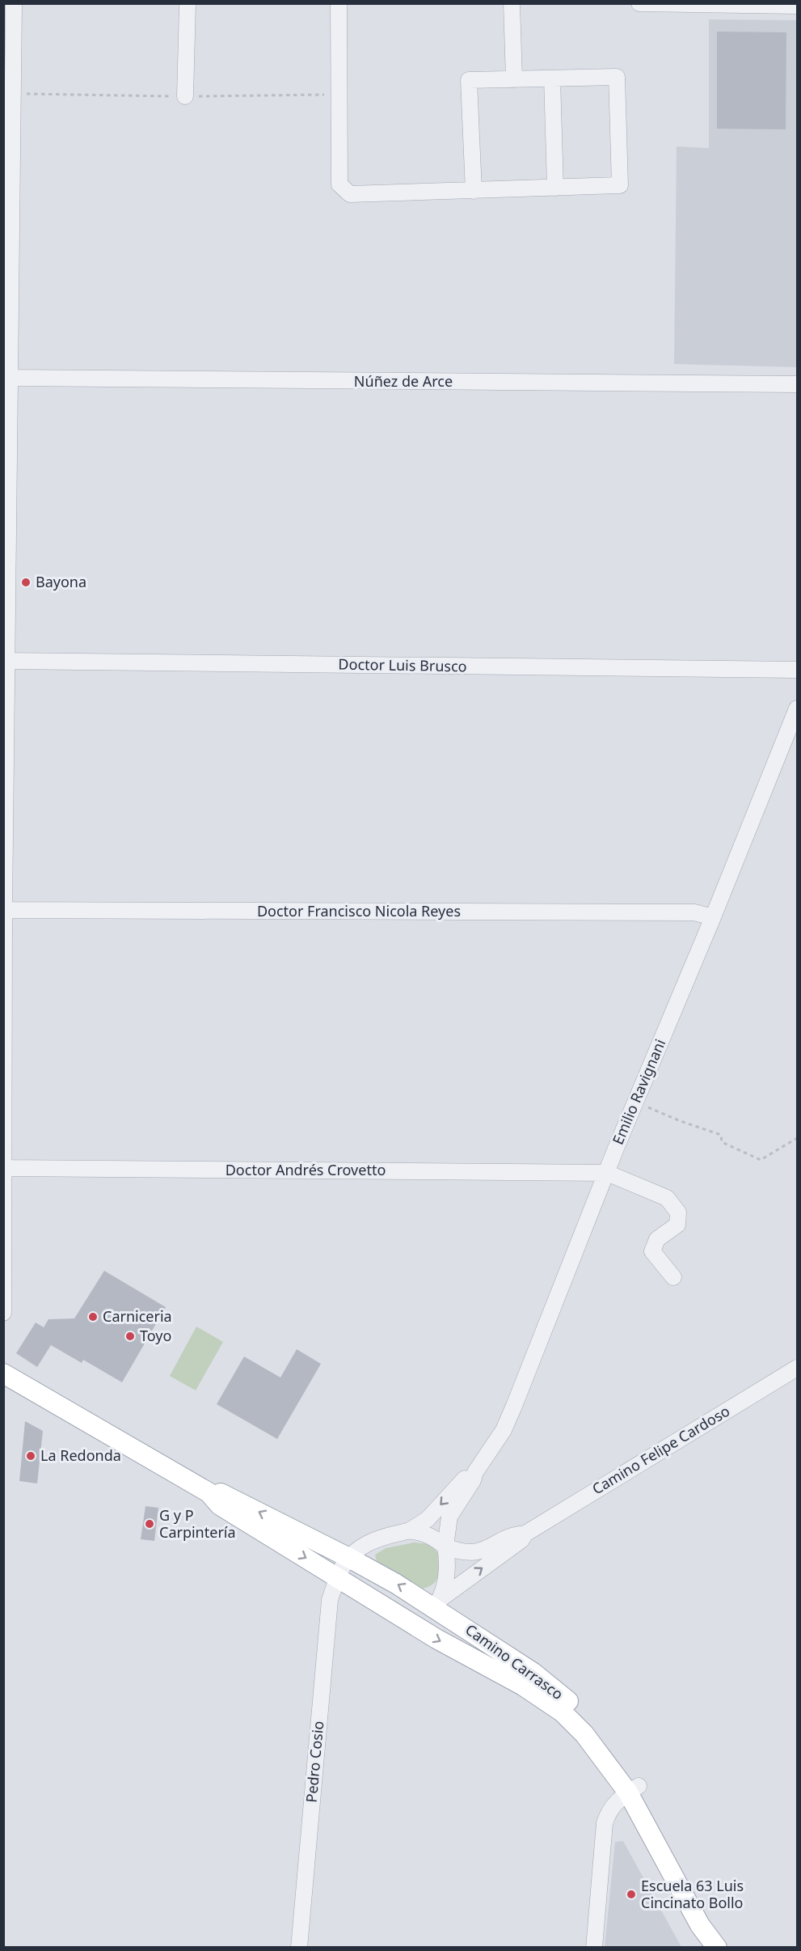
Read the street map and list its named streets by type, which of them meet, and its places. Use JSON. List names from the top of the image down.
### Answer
{
  "streets": {
    "main road": ["Camino Carrasco"],
    "street": [
      "Núñez de Arce",
      "Doctor Luis Brusco",
      "Doctor Francisco Nicola Reyes",
      "Emilio Ravignani",
      "Doctor Andrés Crovetto",
      "Camino Felipe Cardoso",
      "Pedro Cosio"
    ]
  },
  "crossings": [
    ["Doctor Francisco Nicola Reyes", "Emilio Ravignani"],
    ["Emilio Ravignani", "Doctor Andrés Crovetto"],
    ["Emilio Ravignani", "Camino Felipe Cardoso"],
    ["Emilio Ravignani", "Camino Carrasco"],
    ["Emilio Ravignani", "Pedro Cosio"],
    ["Camino Felipe Cardoso", "Camino Carrasco"],
    ["Camino Carrasco", "Pedro Cosio"]
  ],
  "places": [
    "Bayona",
    "Carniceria",
    "Toyo",
    "La Redonda",
    "G y P Carpintería",
    "Escuela 63 Luis Cincinato Bollo"
  ]
}
